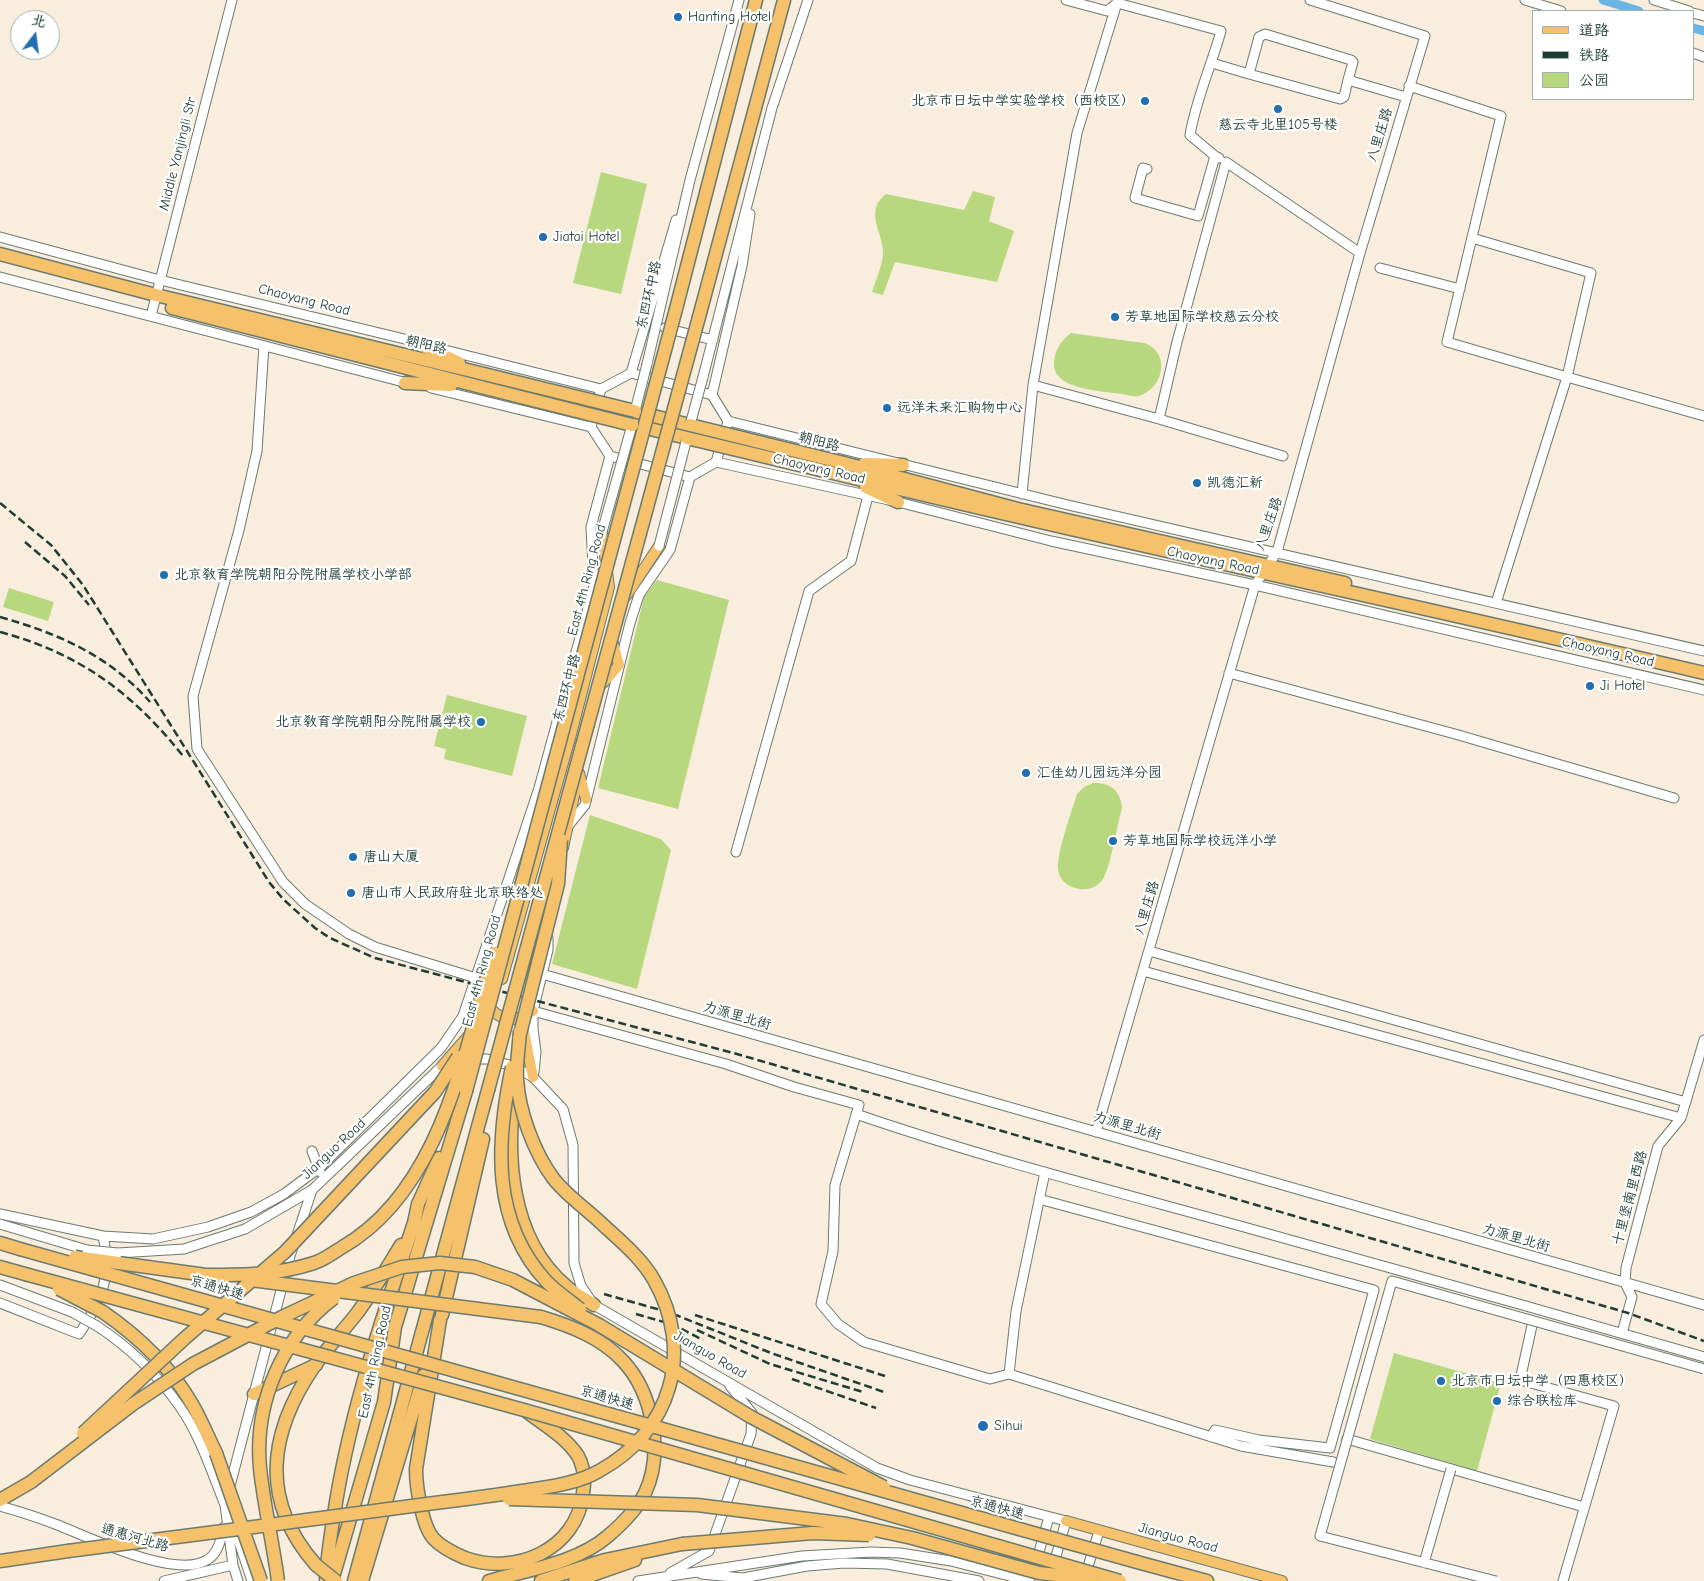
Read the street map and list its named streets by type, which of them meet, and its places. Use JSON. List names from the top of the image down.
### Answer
{
  "streets": {
    "highway": [
      "Chaoyang Road",
      "朝阳路",
      "East 4th Ring Road",
      "京通快速"
    ],
    "main road": ["东四环中路", "Jianguo Road"],
    "street": [
      "八里庄路",
      "Middle Yanjingli Str",
      "力源里北街",
      "十里堡南里西路",
      "通惠河北路"
    ]
  },
  "crossings": [
    ["八里庄路", "Chaoyang Road"],
    ["八里庄路", "力源里北街"],
    ["Middle Yanjingli Str", "Chaoyang Road"],
    ["Middle Yanjingli Str", "朝阳路"],
    ["东四环中路", "Chaoyang Road"],
    ["东四环中路", "朝阳路"],
    ["东四环中路", "Jianguo Road"],
    ["Chaoyang Road", "朝阳路"],
    ["力源里北街", "十里堡南里西路"]
  ],
  "places": [
    "Hanting Hotel",
    "北京市日坛中学实验学校（西校区）",
    "慈云寺北里105号楼",
    "Jiatai Hotel",
    "芳草地国际学校慈云分校",
    "远洋未来汇购物中心",
    "凯德汇新",
    "北京教育学院朝阳分院附属学校小学部",
    "Ji Hotel",
    "北京教育学院朝阳分院附属学校",
    "汇佳幼儿园远洋分园",
    "芳草地国际学校远洋小学",
    "唐山大厦",
    "唐山市人民政府驻北京联络处",
    "北京市日坛中学（四惠校区）",
    "综合联检库",
    "Sihui"
  ],
  "legend": ["道路", "铁路", "公园"],
  "north": "top"
}
